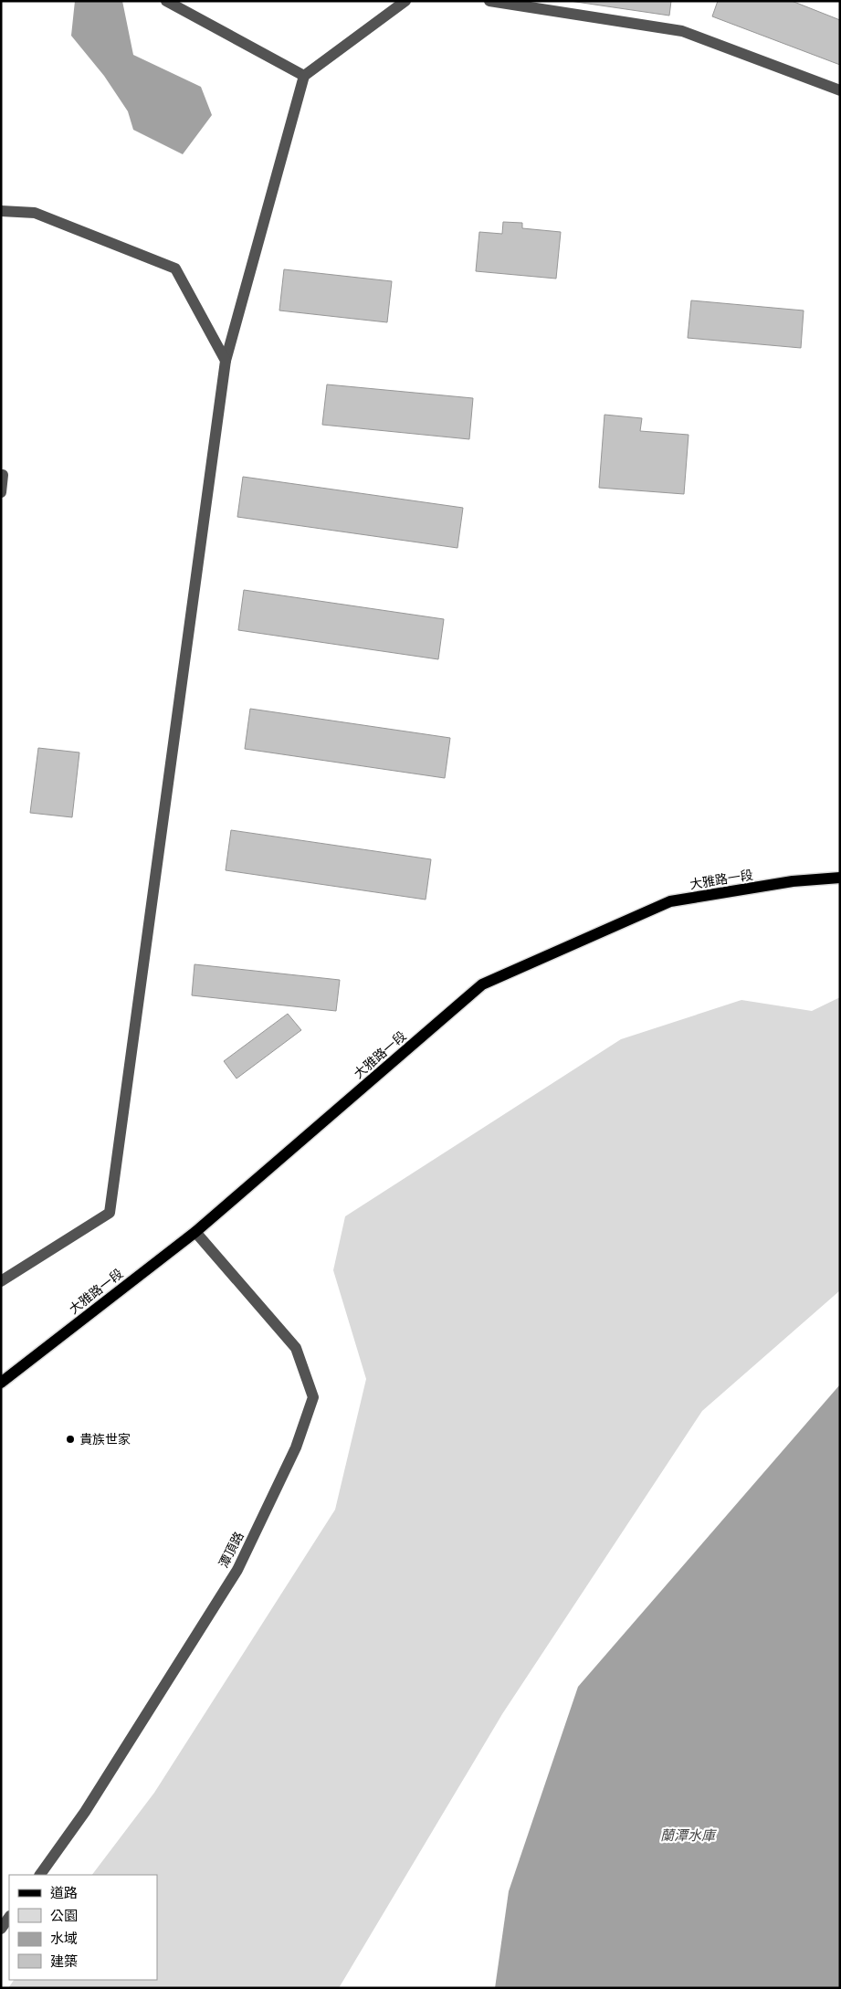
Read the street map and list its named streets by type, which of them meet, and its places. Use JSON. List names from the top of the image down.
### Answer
{
  "streets": {
    "main road": ["大雅路一段"],
    "street": ["潭頂路"]
  },
  "crossings": [
    ["大雅路一段", "潭頂路"]
  ],
  "water": ["蘭潭水庫"],
  "places": ["貴族世家"],
  "legend": [
    "道路",
    "公園",
    "水域",
    "建築"
  ]
}
